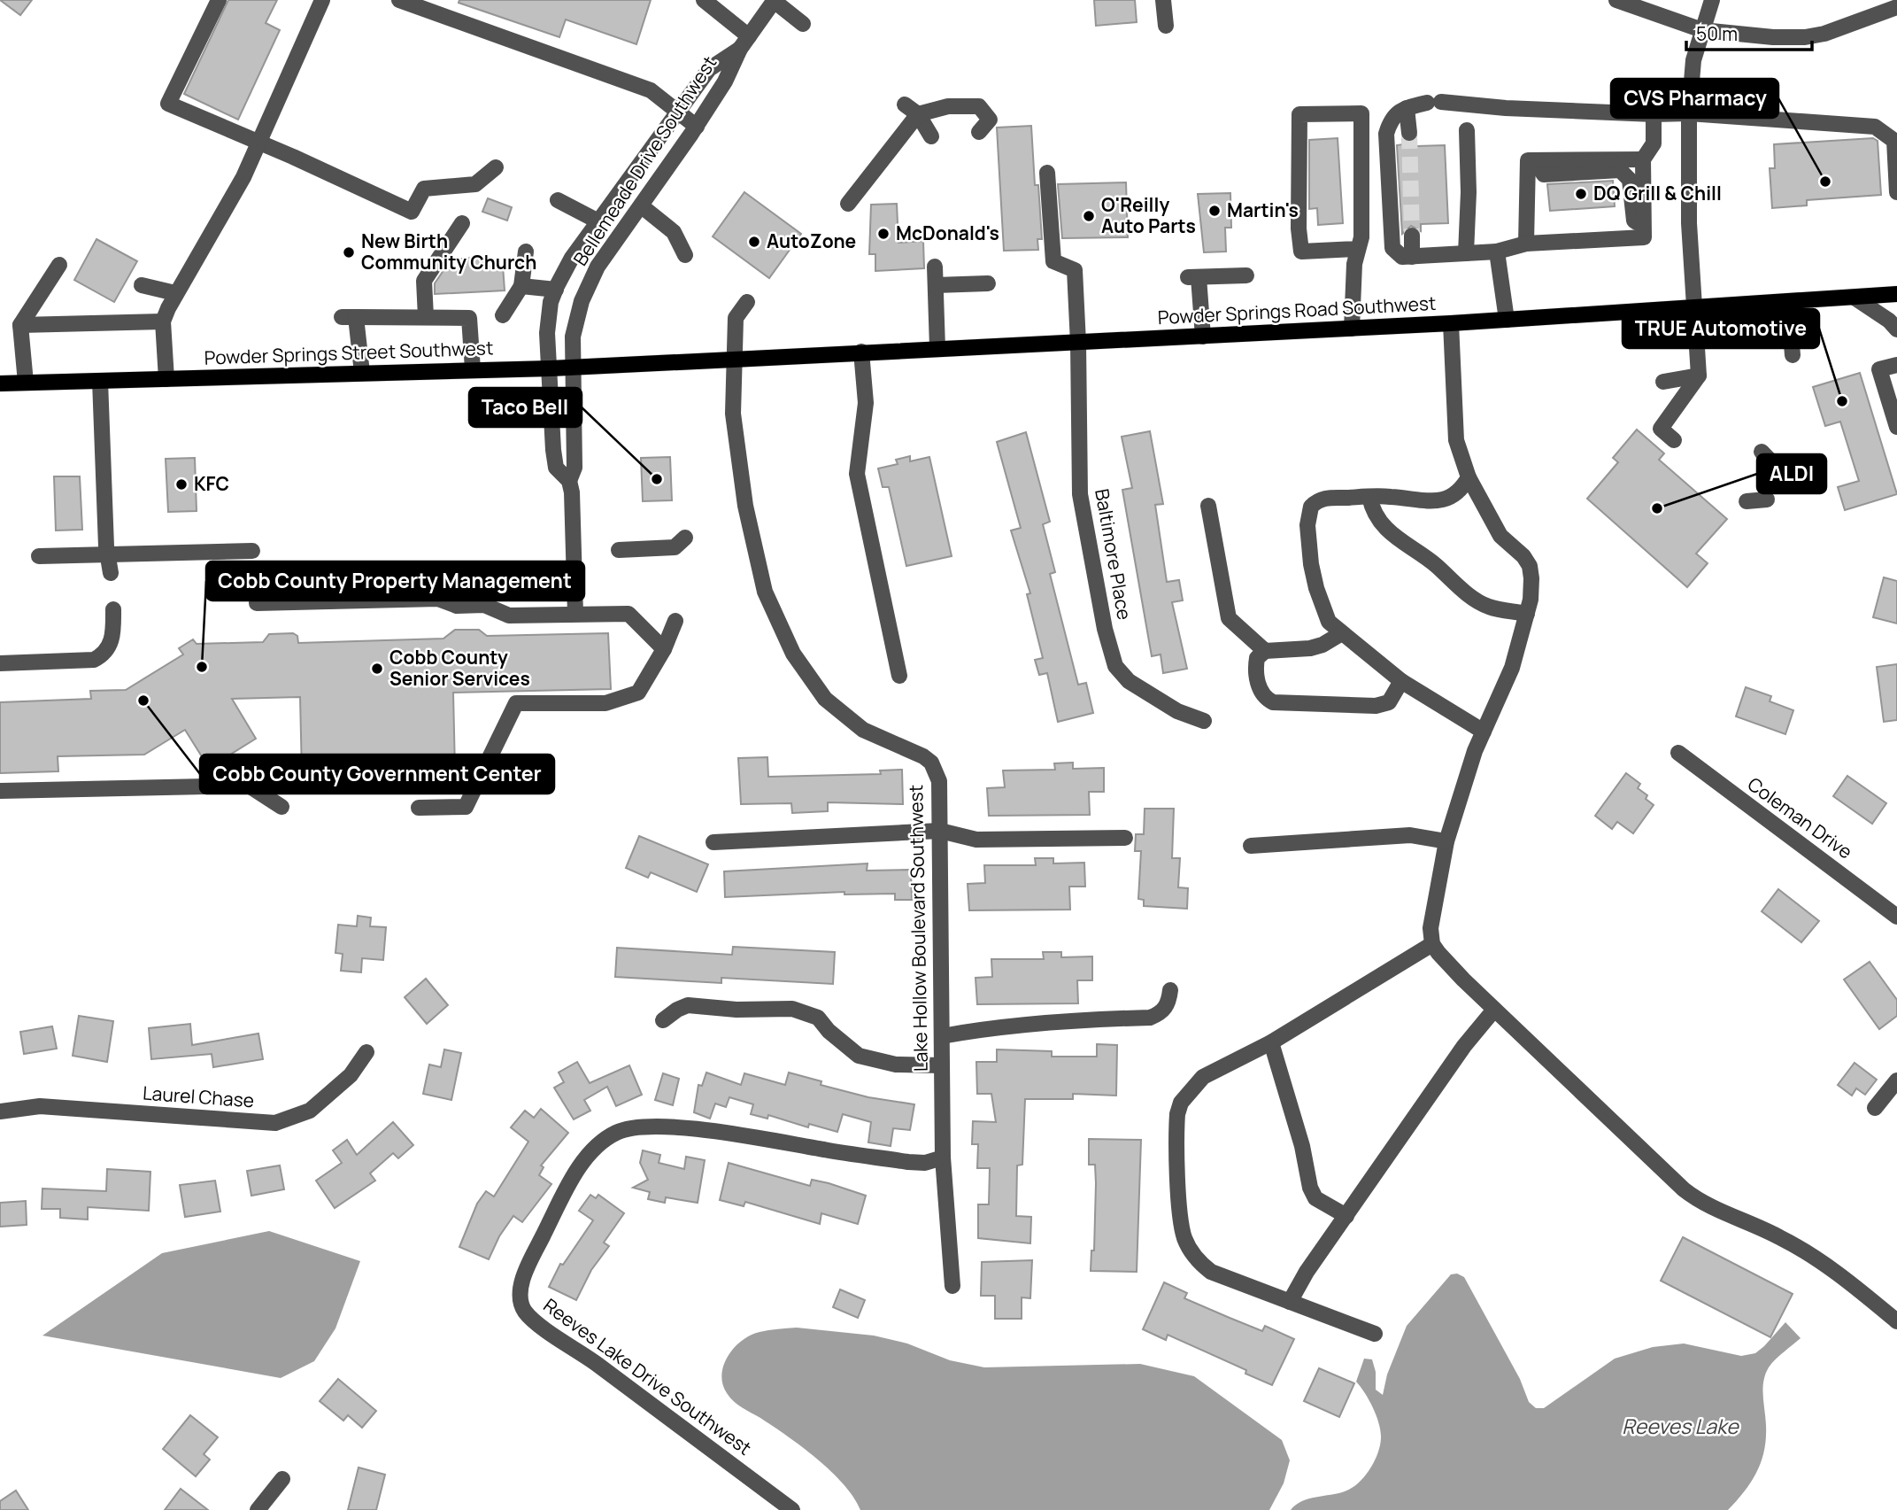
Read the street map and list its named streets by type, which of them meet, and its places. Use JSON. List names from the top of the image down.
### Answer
{
  "streets": {
    "main road": ["Powder Springs Road Southwest", "Powder Springs Street Southwest"],
    "street": [
      "Bellemeade Drive Southwest",
      "Baltimore Place",
      "Coleman Drive",
      "Lake Hollow Boulevard Southwest",
      "Laurel Chase",
      "Reeves Lake Drive Southwest"
    ]
  },
  "crossings": [
    ["Bellemeade Drive Southwest", "Powder Springs Street Southwest"],
    ["Powder Springs Road Southwest", "Powder Springs Street Southwest"],
    ["Powder Springs Road Southwest", "Baltimore Place"],
    ["Powder Springs Road Southwest", "Lake Hollow Boulevard Southwest"],
    ["Lake Hollow Boulevard Southwest", "Reeves Lake Drive Southwest"]
  ],
  "water": ["Reeves Lake"],
  "places": [
    "CVS Pharmacy",
    "DQ Grill & Chill",
    "Martin's",
    "O'Reilly Auto Parts",
    "McDonald's",
    "AutoZone",
    "New Birth Community Church",
    "TRUE Automotive",
    "Taco Bell",
    "KFC",
    "ALDI",
    "Cobb County Property Management",
    "Cobb County Senior Services",
    "Cobb County Government Center"
  ],
  "scale_bar": "50 m"
}
